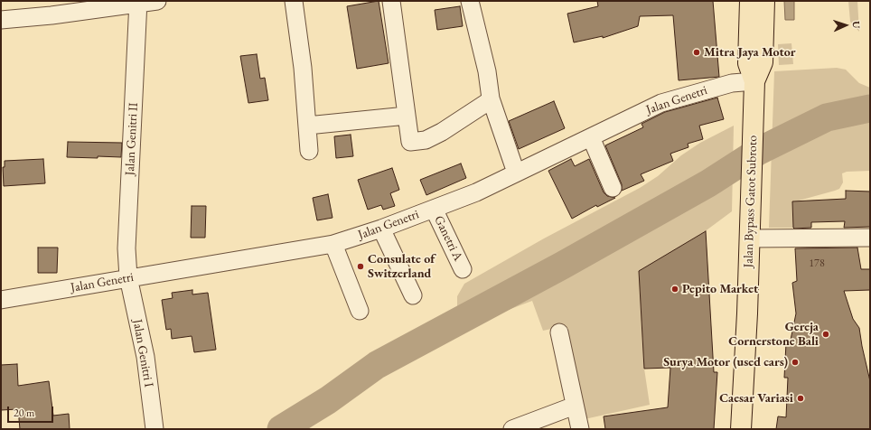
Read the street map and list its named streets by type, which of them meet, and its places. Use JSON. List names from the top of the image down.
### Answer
{
  "streets": {
    "highway": ["Jalan Bypass Gatot Subroto"],
    "street": [
      "Jalan Genetri",
      "Jalan Genitri II",
      "Ganetri A",
      "Jalan Genitri I"
    ]
  },
  "crossings": [
    ["Jalan Genetri", "Jalan Genitri II"],
    ["Jalan Genetri", "Jalan Bypass Gatot Subroto"],
    ["Jalan Genetri", "Ganetri A"],
    ["Jalan Genetri", "Jalan Genitri I"],
    ["Jalan Genitri II", "Jalan Genitri I"]
  ],
  "places": [
    "Mitra Jaya Motor",
    "Consulate of Switzerland",
    "Pepito Market",
    "Gereja Cornerstone Bali",
    "Surya Motor (used cars)",
    "Caesar Variasi"
  ],
  "house_numbers": ["178"],
  "scale_bar": "20 m",
  "north": "right"
}
